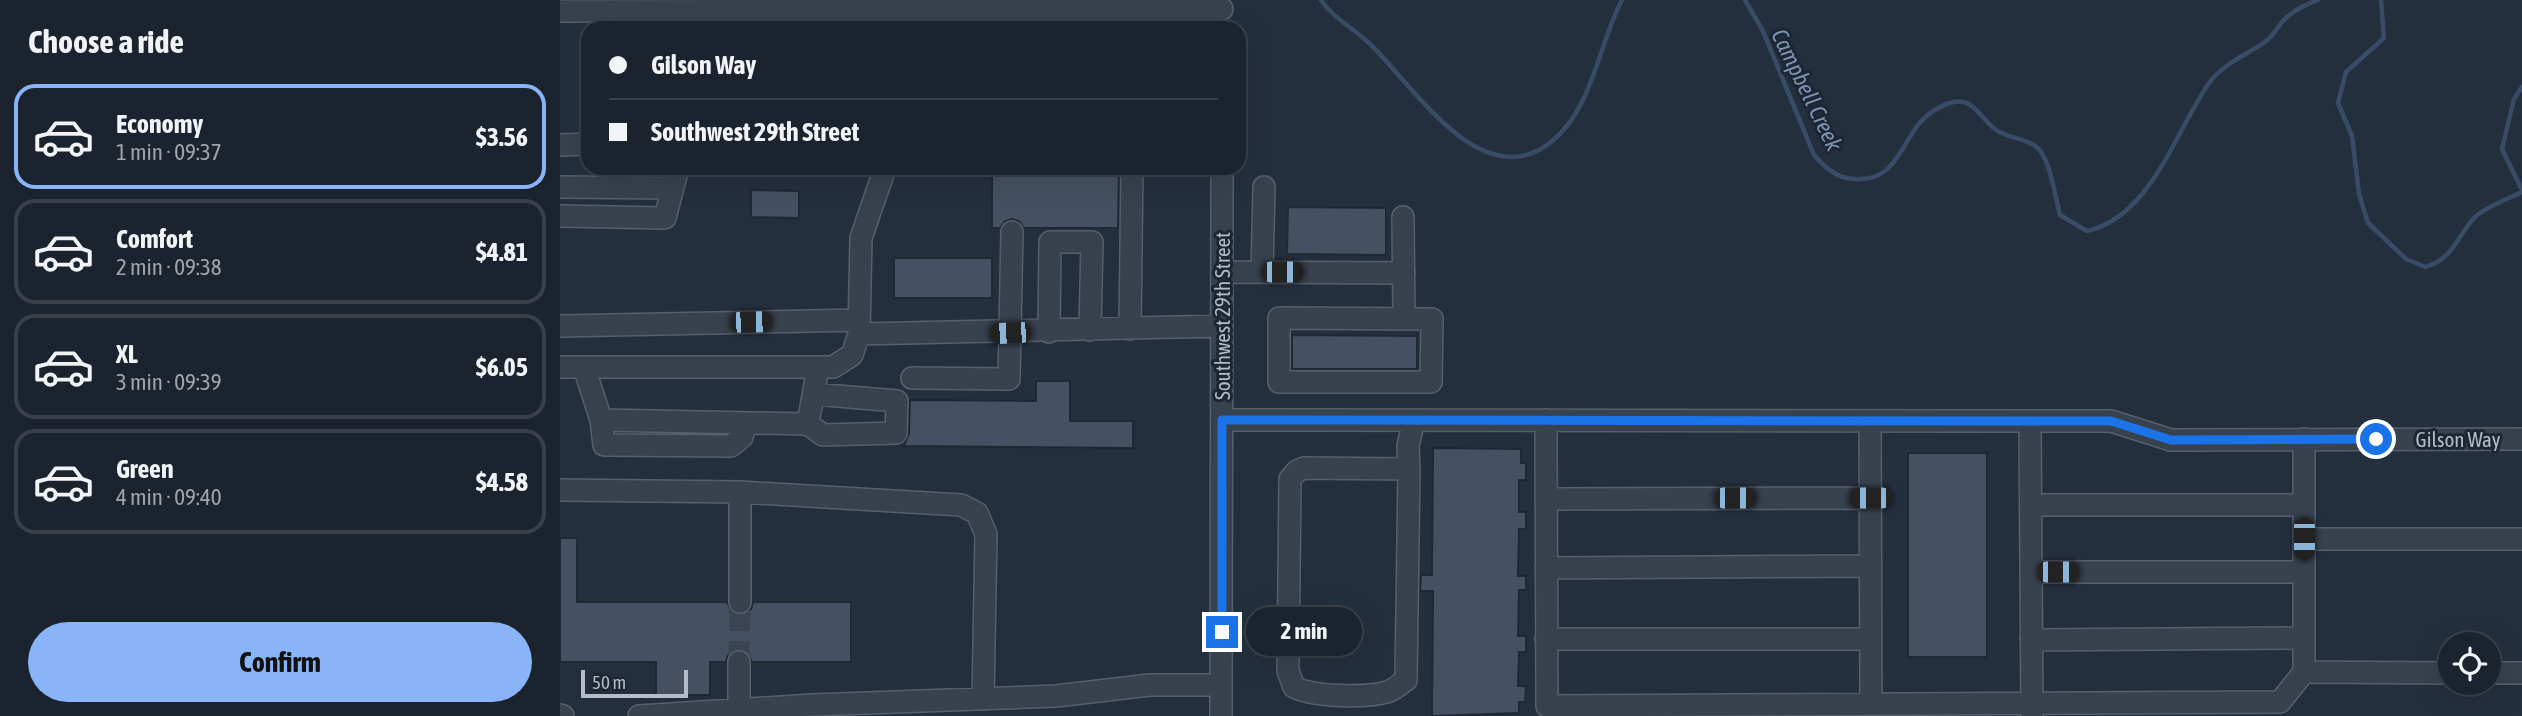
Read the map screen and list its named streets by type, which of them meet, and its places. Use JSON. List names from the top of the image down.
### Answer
{
  "streets": {
    "street": ["Southwest 29th Street", "Gilson Way"]
  },
  "crossings": [
    ["Southwest 29th Street", "Gilson Way"]
  ],
  "water": ["Campbell Creek"],
  "scale_bar": "50 m",
  "page": {
    "heading": "Choose a ride",
    "banner": ["Gilson Way", "Southwest 29th Street"],
    "list": [
      {
        "name": "Economy",
        "note": "1 min · 09:37",
        "value": "$3.56"
      },
      {
        "name": "Comfort",
        "note": "2 min · 09:38",
        "value": "$4.81"
      },
      {
        "name": "XL",
        "note": "3 min · 09:39",
        "value": "$6.05"
      },
      {
        "name": "Green",
        "note": "4 min · 09:40",
        "value": "$4.58"
      }
    ],
    "bubble": "2 min",
    "buttons": "Confirm",
    "scale": "50 m"
  }
}
